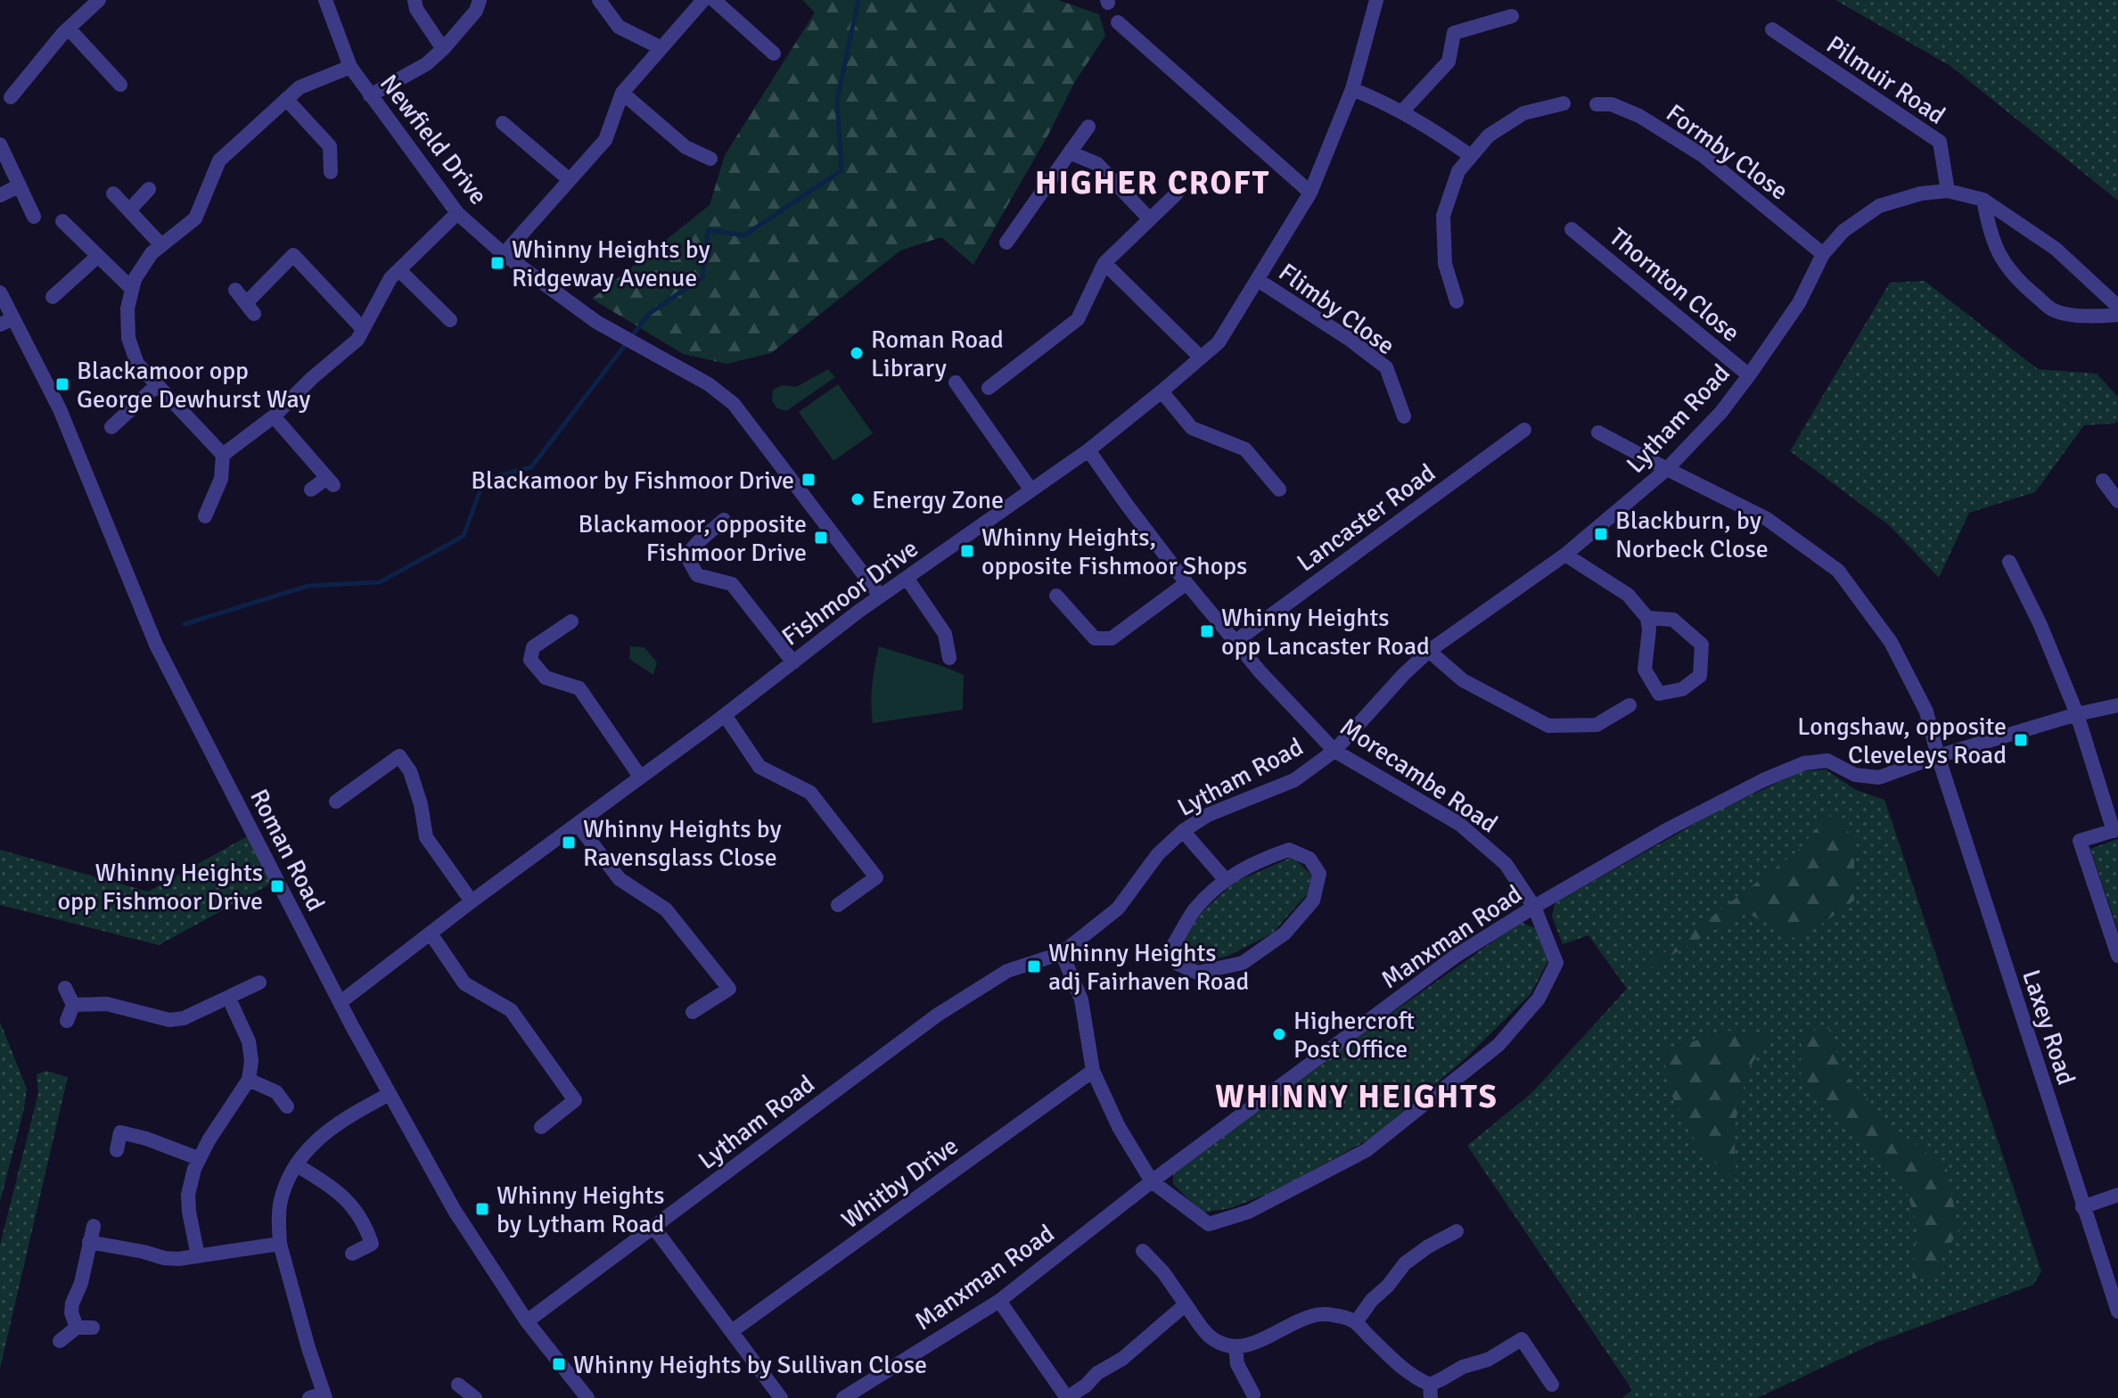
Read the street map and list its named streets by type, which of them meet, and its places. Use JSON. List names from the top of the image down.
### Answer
{
  "streets": {
    "street": [
      "Pilmuir Road",
      "Newfield Drive",
      "Formby Close",
      "Thornton Close",
      "Flimby Close",
      "Lytham Road",
      "Lancaster Road",
      "Fishmoor Drive",
      "Morecambe Road",
      "Roman Road",
      "Manxman Road",
      "Laxey Road",
      "Whitby Drive"
    ]
  },
  "crossings": [
    ["Pilmuir Road", "Lytham Road"],
    ["Newfield Drive", "Fishmoor Drive"],
    ["Formby Close", "Lytham Road"],
    ["Thornton Close", "Lytham Road"],
    ["Flimby Close", "Fishmoor Drive"],
    ["Lytham Road", "Morecambe Road"],
    ["Lytham Road", "Roman Road"],
    ["Lytham Road", "Laxey Road"],
    ["Lancaster Road", "Morecambe Road"],
    ["Fishmoor Drive", "Morecambe Road"],
    ["Fishmoor Drive", "Roman Road"],
    ["Morecambe Road", "Manxman Road"],
    ["Manxman Road", "Laxey Road"]
  ],
  "districts": ["HIGHER CROFT", "WHINNY HEIGHTS"],
  "places": {
    "transit": [
      "Whinny Heights by Ridgeway Avenue",
      "Blackamoor opp George Dewhurst Way",
      "Blackamoor by Fishmoor Drive",
      "Blackburn, by Norbeck Close",
      "Blackamoor, opposite Fishmoor Drive",
      "Whinny Heights, opposite Fishmoor Shops",
      "Whinny Heights opp Lancaster Road",
      "Longshaw, opposite Cleveleys Road",
      "Whinny Heights by Ravensglass Close",
      "Whinny Heights opp Fishmoor Drive",
      "Whinny Heights adj Fairhaven Road",
      "Whinny Heights by Lytham Road",
      "Whinny Heights by Sullivan Close"
    ],
    "other": ["Roman Road Library", "Energy Zone", "Highercroft Post Office"]
  }
}
